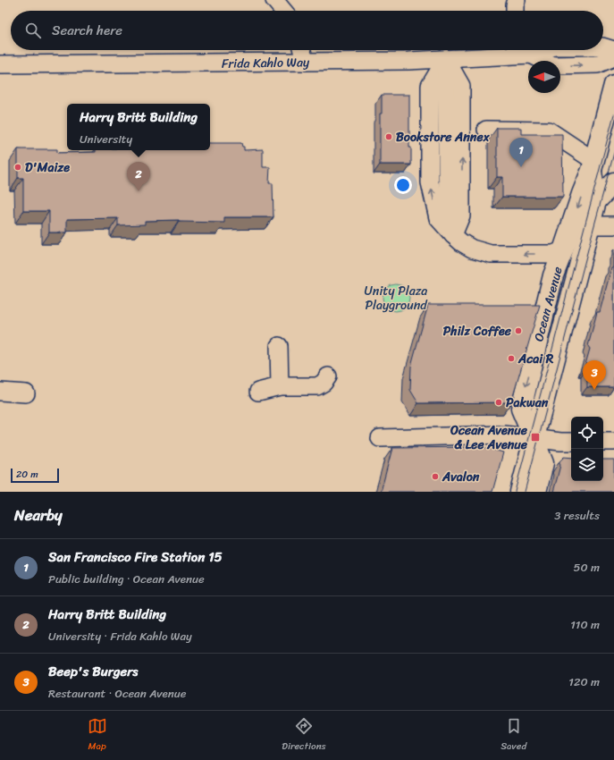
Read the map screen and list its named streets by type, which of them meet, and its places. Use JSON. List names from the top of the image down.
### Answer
{
  "streets": {
    "main road": ["Ocean Avenue"],
    "street": ["Frida Kahlo Way"]
  },
  "parks": ["Unity Plaza Playground"],
  "places": {
    "other": [
      "Bookstore Annex",
      "D'Maize",
      "Philz Coffee",
      "Acai R",
      "Pakwan",
      "Avalon"
    ],
    "transit": ["Ocean Avenue & Lee Avenue"]
  },
  "scale_bar": "20 m",
  "north": "left",
  "page": {
    "search": "Search here",
    "popup": ["Harry Britt Building", "University"],
    "pins": ["1", "2", "3"],
    "scale": "20 m",
    "heading": ["Nearby", "3 results"],
    "list": [
      {
        "mark": "1",
        "name": "San Francisco Fire Station 15",
        "note": "Public building · Ocean Avenue",
        "value": "50 m"
      },
      {
        "mark": "2",
        "name": "Harry Britt Building",
        "note": "University · Frida Kahlo Way",
        "value": "110 m"
      },
      {
        "mark": "3",
        "name": "Beep's Burgers",
        "note": "Restaurant · Ocean Avenue",
        "value": "120 m"
      }
    ],
    "nav": ["Map", "Directions", "Saved"]
  }
}
